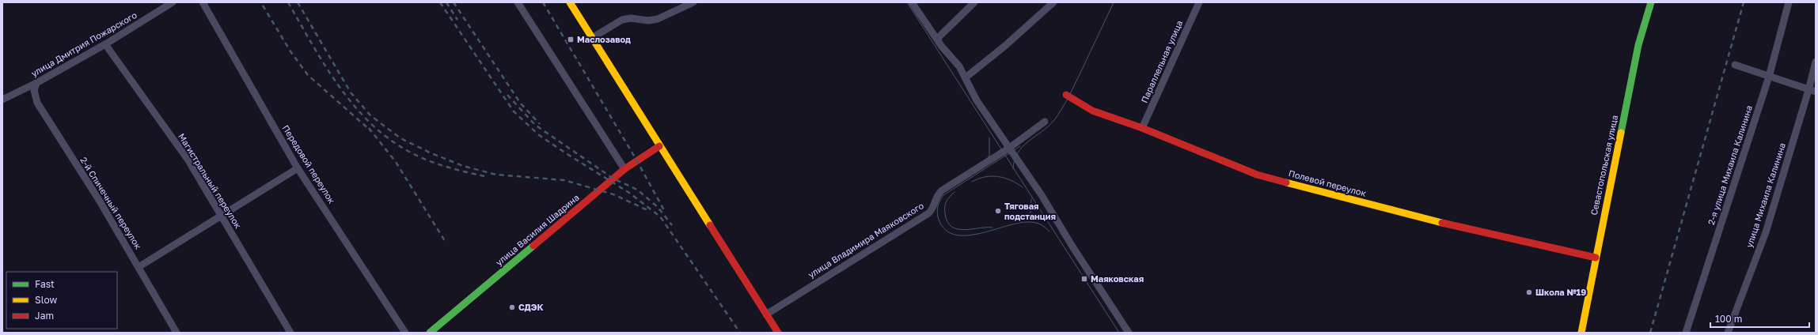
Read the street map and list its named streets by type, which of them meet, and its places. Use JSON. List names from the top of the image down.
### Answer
{
  "streets": {
    "street": [
      "улица Дмитрия Пожарского",
      "Параллельная улица",
      "Передовой переулок",
      "Севастопольская улица",
      "2-я улица Михаила Калинина",
      "Магистральный переулок",
      "Полевой переулок",
      "улица Михаила Калинина",
      "2-й Спичечный переулок",
      "улица Василия Шадрина",
      "улица Владимира Маяковского"
    ]
  },
  "crossings": [
    ["улица Дмитрия Пожарского", "Магистральный переулок"],
    ["улица Дмитрия Пожарского", "2-й Спичечный переулок"],
    ["Параллельная улица", "Полевой переулок"],
    ["Севастопольская улица", "Полевой переулок"]
  ],
  "places": {
    "transit": ["Маслозавод", "Маяковская"],
    "other": ["Тяговая подстанция", "Школа №19", "СДЭК"]
  },
  "legend": ["Fast", "Slow", "Jam"],
  "scale_bar": "100 m"
}
